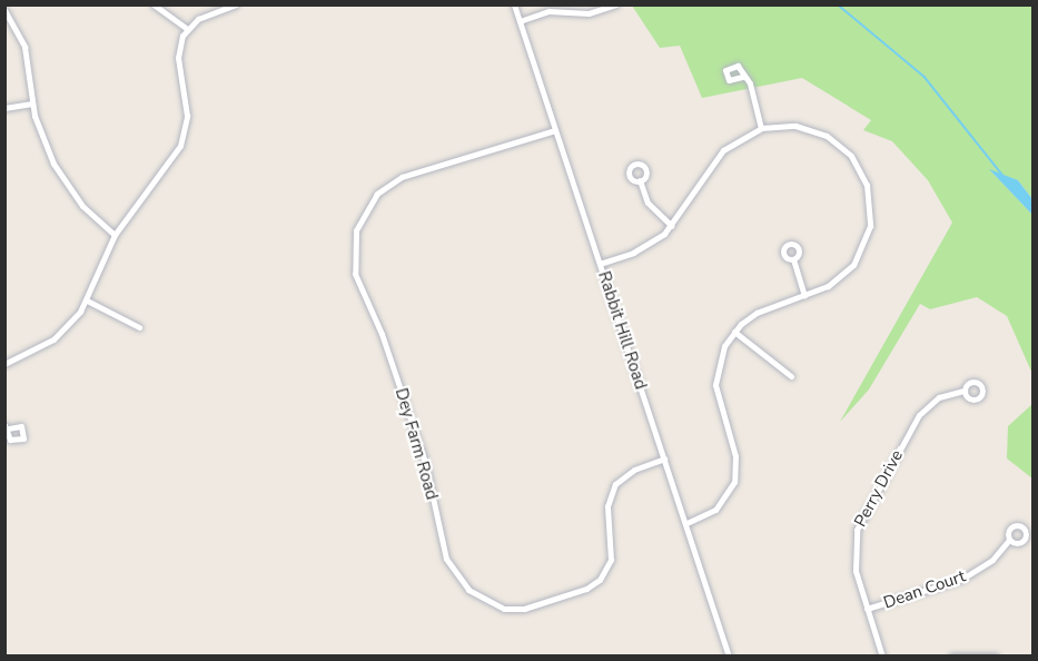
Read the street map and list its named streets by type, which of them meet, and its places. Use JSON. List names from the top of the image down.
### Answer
{
  "streets": {
    "street": [
      "Rabbit Hill Road",
      "Dey Farm Road",
      "Perry Drive",
      "Dean Court"
    ]
  },
  "crossings": [
    ["Rabbit Hill Road", "Dey Farm Road"],
    ["Perry Drive", "Dean Court"]
  ]
}
